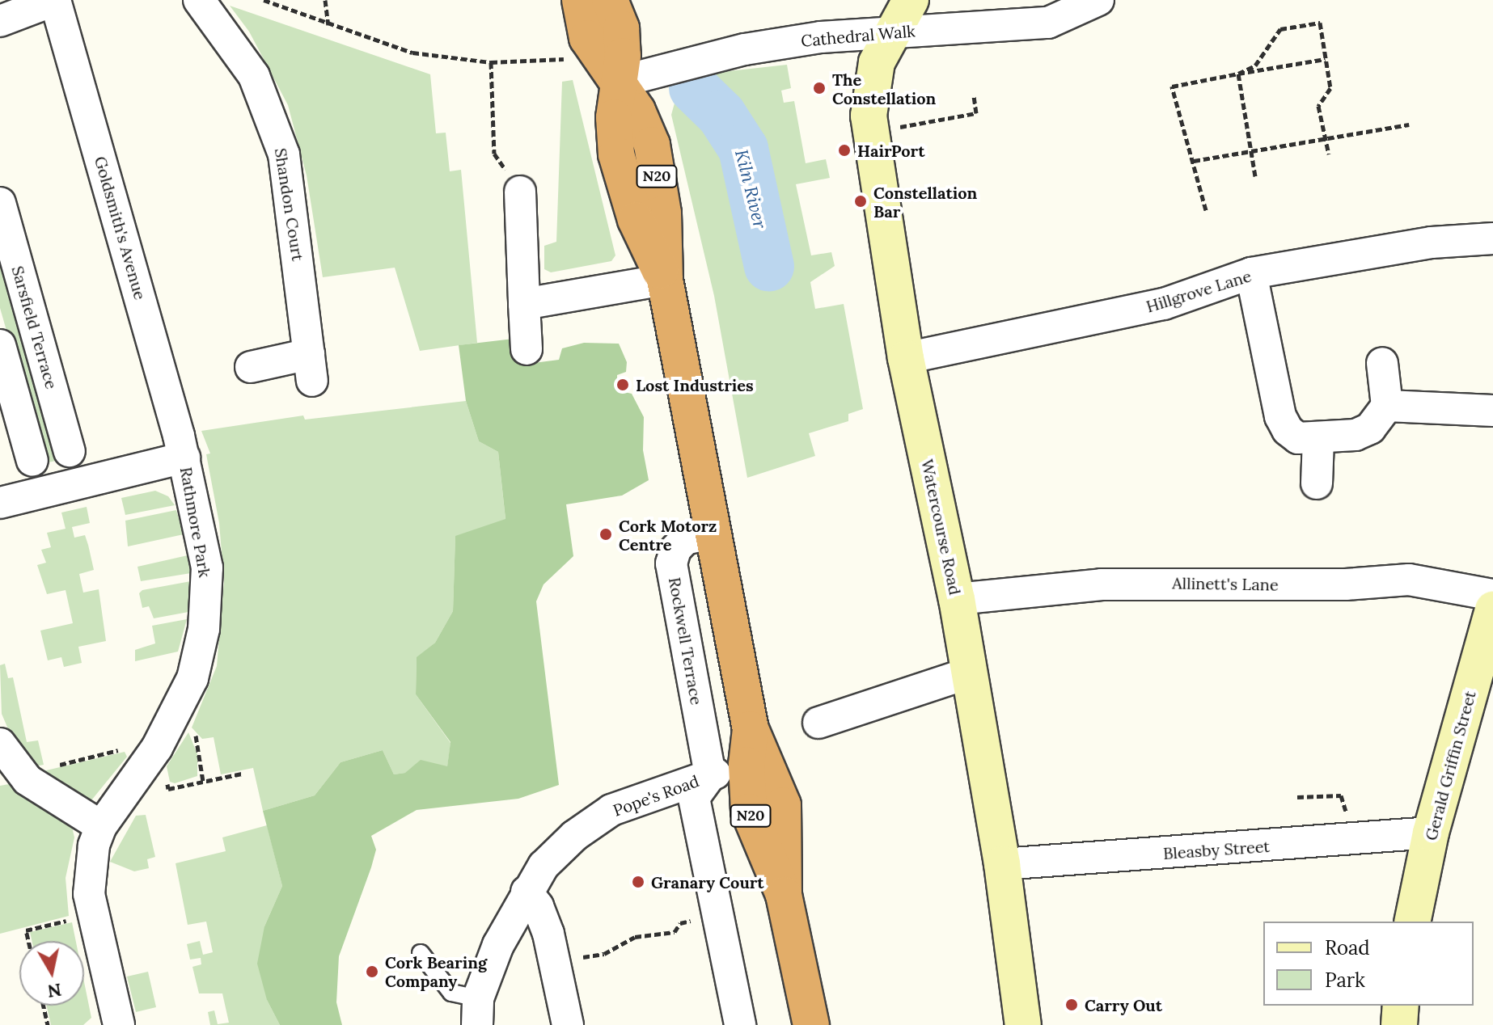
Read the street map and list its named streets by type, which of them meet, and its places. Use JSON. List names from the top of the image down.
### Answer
{
  "streets": {
    "highway": ["N20"],
    "street": [
      "Cathedral Walk",
      "Shandon Court",
      "Goldsmith's Avenue",
      "Hillgrove Lane",
      "Sarsfield Terrace",
      "Rathmore Park",
      "Watercourse Road",
      "Allinett's Lane",
      "Rockwell Terrace",
      "Gerald Griffin Street",
      "Pope's Road",
      "Bleasby Street"
    ]
  },
  "crossings": [
    ["Cathedral Walk", "N20"],
    ["Cathedral Walk", "Watercourse Road"],
    ["N20", "Rockwell Terrace"],
    ["N20", "Pope's Road"],
    ["Goldsmith's Avenue", "Rathmore Park"],
    ["Hillgrove Lane", "Watercourse Road"],
    ["Watercourse Road", "Allinett's Lane"],
    ["Watercourse Road", "Bleasby Street"],
    ["Rockwell Terrace", "Pope's Road"],
    ["Gerald Griffin Street", "Bleasby Street"]
  ],
  "water": ["Kiln River"],
  "places": [
    "The Constellation",
    "HairPort",
    "Constellation Bar",
    "Lost Industries",
    "Cork Motorz Centre",
    "Granary Court",
    "Cork Bearing Company",
    "Carry Out"
  ],
  "legend": ["Road", "Park"],
  "north": "bottom"
}
